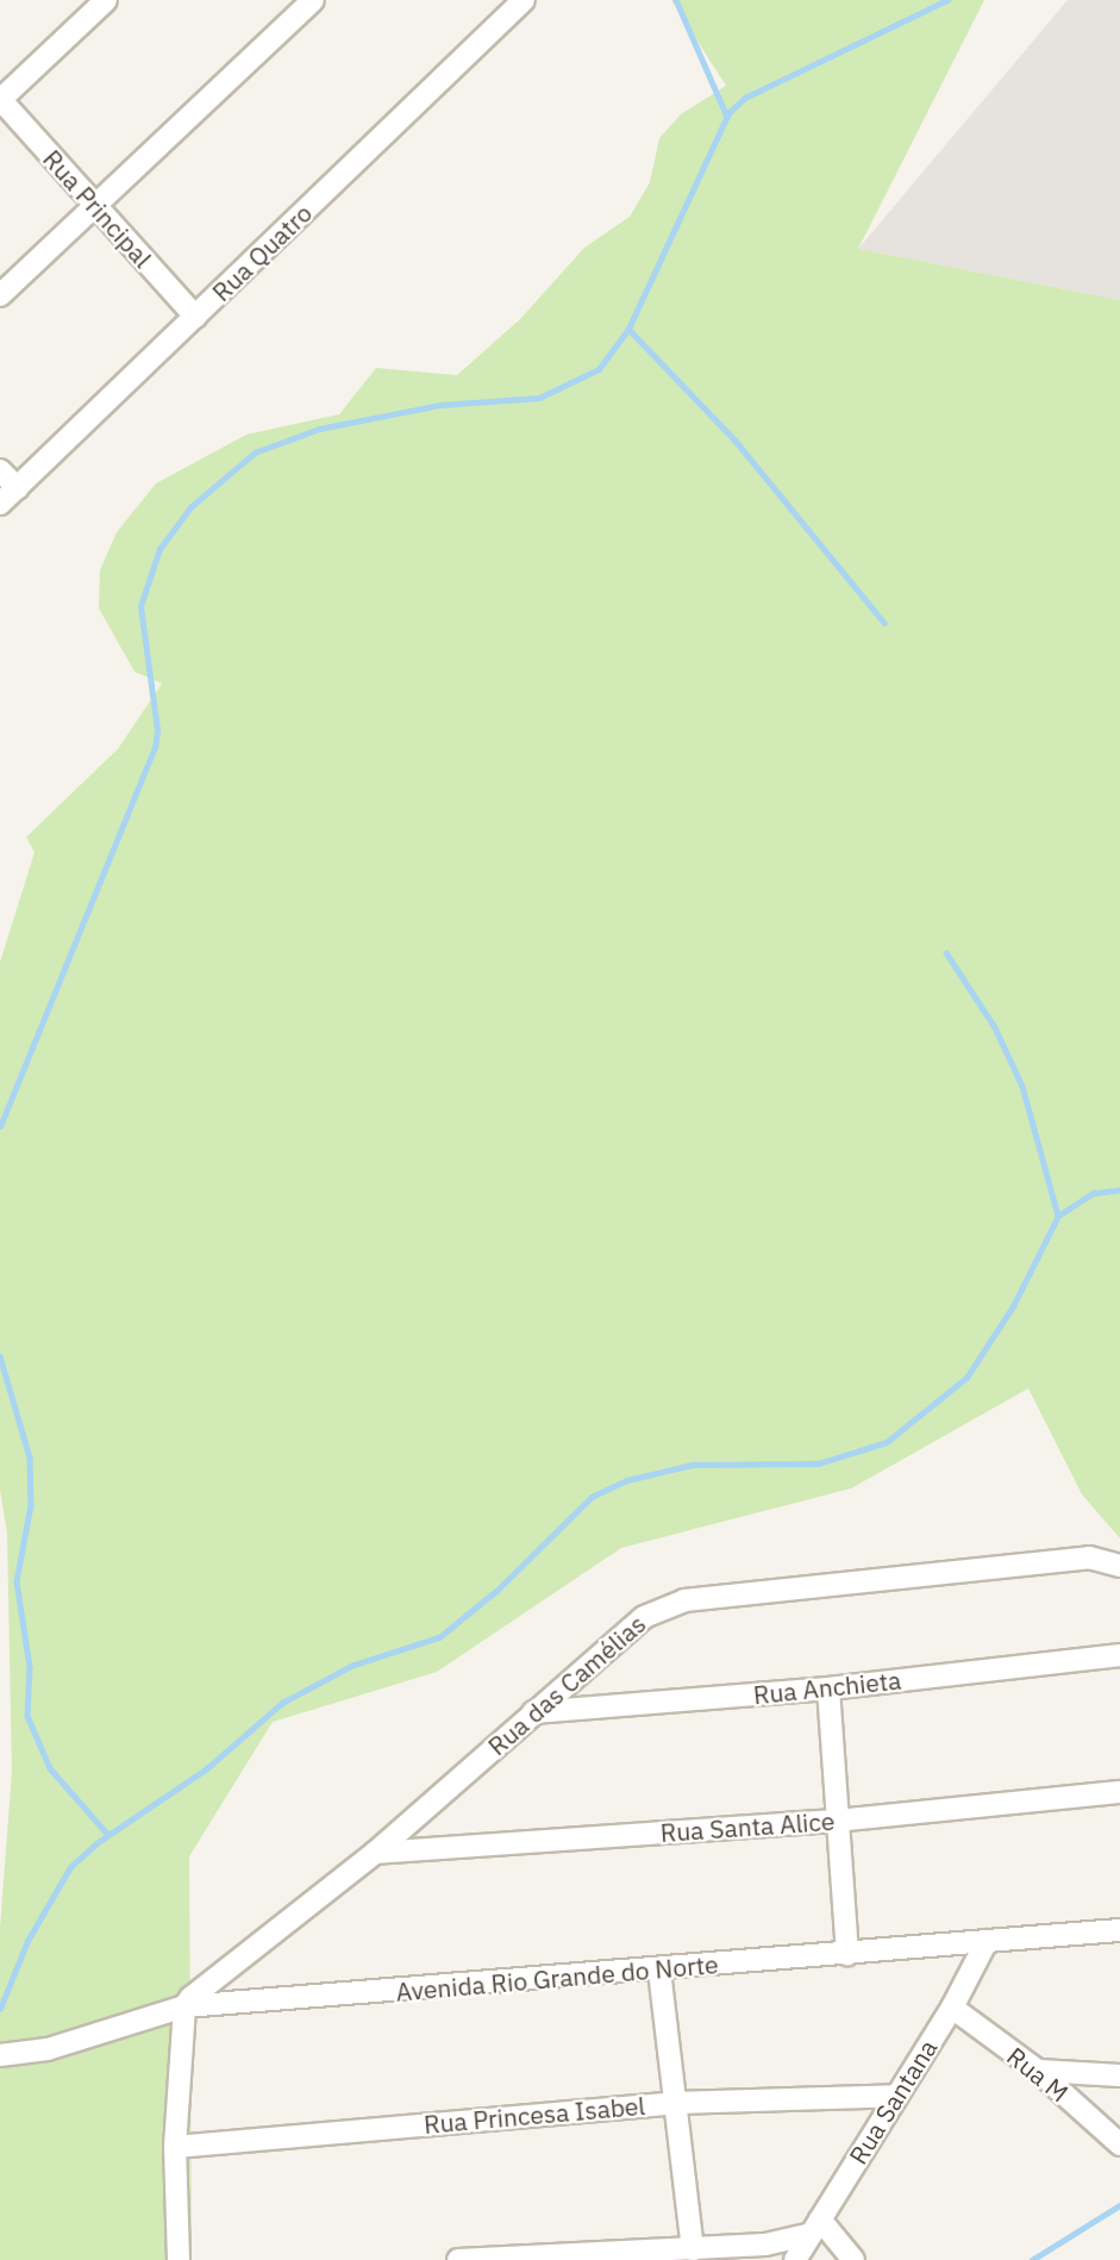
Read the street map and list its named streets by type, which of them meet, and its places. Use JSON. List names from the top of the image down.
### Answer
{
  "streets": {
    "street": [
      "Rua Principal",
      "Rua Quatro",
      "Rua das Camélias",
      "Rua Anchieta",
      "Rua Santa Alice",
      "Avenida Rio Grande do Norte",
      "Rua M",
      "Rua Santana",
      "Rua Princesa Isabel"
    ]
  },
  "crossings": [
    ["Rua Principal", "Rua Quatro"],
    ["Rua das Camélias", "Rua Anchieta"],
    ["Rua das Camélias", "Rua Santa Alice"],
    ["Rua das Camélias", "Avenida Rio Grande do Norte"],
    ["Avenida Rio Grande do Norte", "Rua Santana"],
    ["Rua M", "Rua Santana"],
    ["Rua Santana", "Rua Princesa Isabel"]
  ]
}
